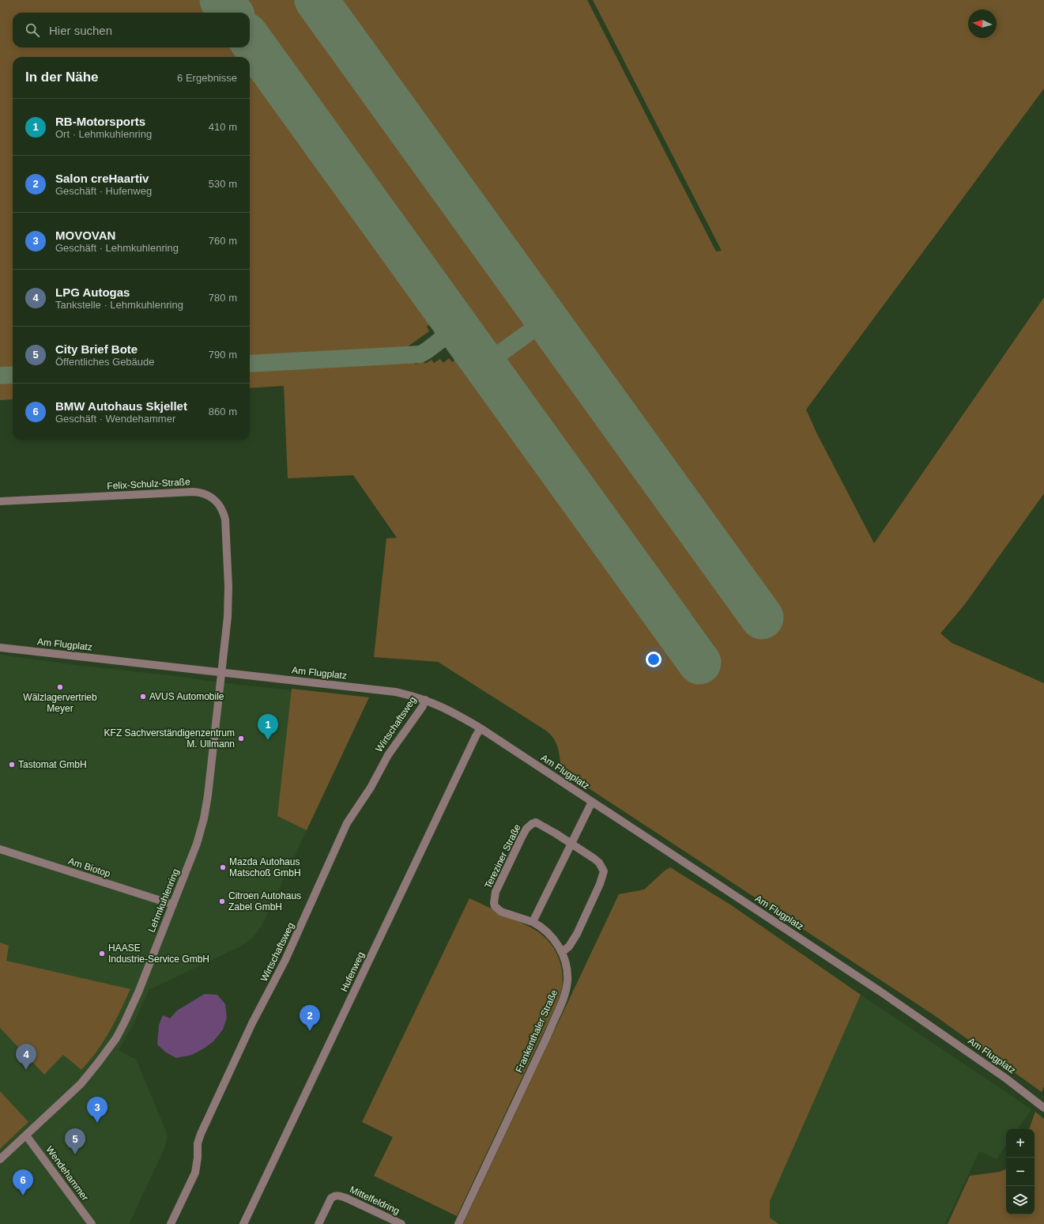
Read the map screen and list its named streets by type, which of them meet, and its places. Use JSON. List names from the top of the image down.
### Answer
{
  "streets": {
    "street": [
      "Felix-Schulz-Straße",
      "Am Flugplatz",
      "Wirtschaftsweg",
      "Tereziner Straße",
      "Am Biotop",
      "Lehmkuhlenring",
      "Hufenweg",
      "Frankenthaler Straße",
      "Wendehammer",
      "Mittelfeldring"
    ]
  },
  "crossings": [
    ["Felix-Schulz-Straße", "Am Flugplatz"],
    ["Felix-Schulz-Straße", "Lehmkuhlenring"],
    ["Am Flugplatz", "Wirtschaftsweg"],
    ["Am Flugplatz", "Lehmkuhlenring"],
    ["Am Flugplatz", "Hufenweg"],
    ["Tereziner Straße", "Frankenthaler Straße"],
    ["Am Biotop", "Lehmkuhlenring"],
    ["Lehmkuhlenring", "Wendehammer"]
  ],
  "places": [
    "Wälzlagervertrieb Meyer",
    "AVUS Automobile",
    "KFZ Sachverständigenzentrum M. Ullmann",
    "Tastomat GmbH",
    "Mazda Autohaus Matschoß GmbH",
    "Citroen Autohaus Zabel GmbH",
    "HAASE Industrie-Service GmbH"
  ],
  "north": "left",
  "page": {
    "search": "Hier suchen",
    "heading": ["In der Nähe", "6 Ergebnisse"],
    "list": [
      {
        "mark": "1",
        "name": "RB-Motorsports",
        "note": "Ort · Lehmkuhlenring",
        "value": "410 m"
      },
      {
        "mark": "2",
        "name": "Salon creHaartiv",
        "note": "Geschäft · Hufenweg",
        "value": "530 m"
      },
      {
        "mark": "3",
        "name": "MOVOVAN",
        "note": "Geschäft · Lehmkuhlenring",
        "value": "760 m"
      },
      {
        "mark": "4",
        "name": "LPG Autogas",
        "note": "Tankstelle · Lehmkuhlenring",
        "value": "780 m"
      },
      {
        "mark": "5",
        "name": "City Brief Bote",
        "note": "Öffentliches Gebäude",
        "value": "790 m"
      },
      {
        "mark": "6",
        "name": "BMW Autohaus Skjellet",
        "note": "Geschäft · Wendehammer",
        "value": "860 m"
      }
    ],
    "pins": [
      "1",
      "2",
      "4",
      "3",
      "5",
      "6"
    ],
    "map_buttons": ["+", "−"]
  }
}
